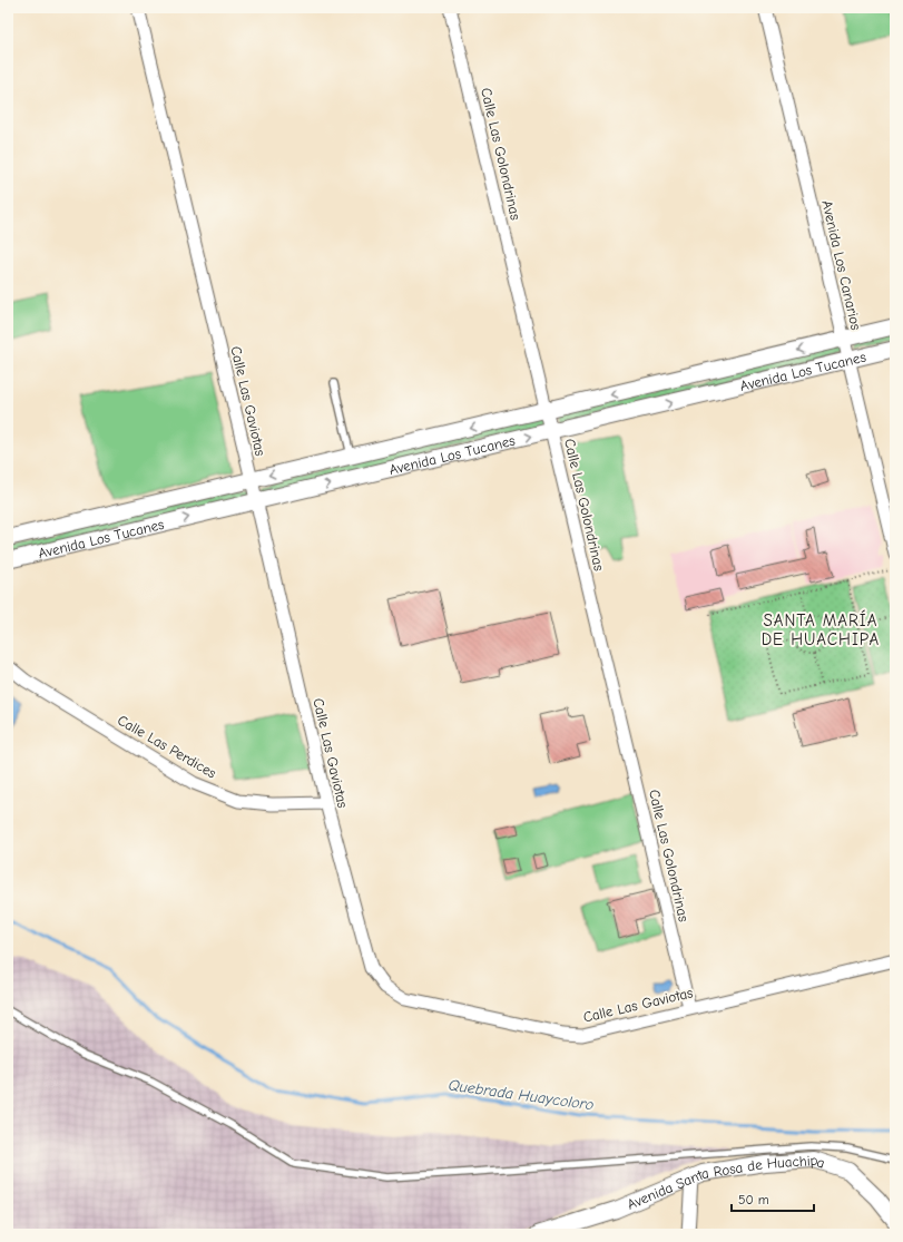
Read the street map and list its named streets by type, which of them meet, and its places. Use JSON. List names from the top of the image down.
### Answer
{
  "streets": {
    "street": [
      "Calle Las Golondrinas",
      "Avenida Los Canarios",
      "Avenida Los Tucanes",
      "Calle Las Gaviotas",
      "Calle Las Perdices",
      "Avenida Santa Rosa de Huachipa"
    ]
  },
  "crossings": [
    ["Calle Las Golondrinas", "Avenida Los Tucanes"],
    ["Calle Las Golondrinas", "Calle Las Gaviotas"],
    ["Avenida Los Canarios", "Avenida Los Tucanes"],
    ["Avenida Los Tucanes", "Calle Las Gaviotas"],
    ["Calle Las Gaviotas", "Calle Las Perdices"]
  ],
  "districts": ["SANTA MARÍA DE HUACHIPA"],
  "water": ["Quebrada Huaycoloro"],
  "scale_bar": "50 m"
}
